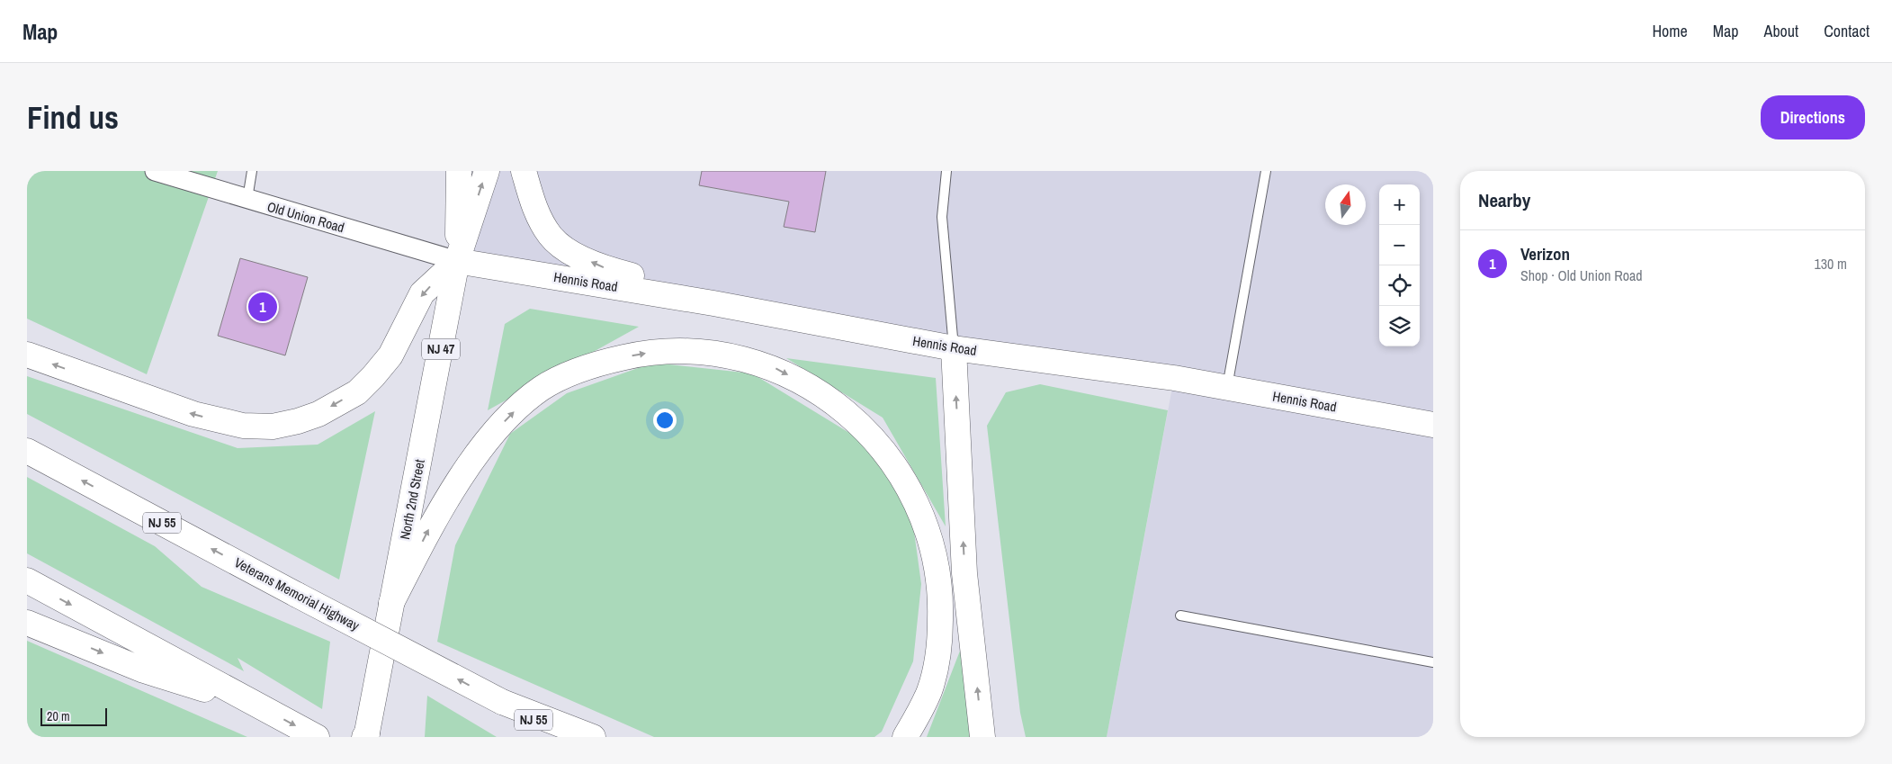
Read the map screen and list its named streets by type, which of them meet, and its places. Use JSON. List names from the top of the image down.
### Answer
{
  "streets": {
    "main road": [
      "Hennis Road",
      "NJ 47",
      "North 2nd Street",
      "NJ 55",
      "Veterans Memorial Highway"
    ],
    "street": ["Old Union Road"]
  },
  "crossings": [
    ["Old Union Road", "Hennis Road"],
    ["Old Union Road", "NJ 47"],
    ["Old Union Road", "North 2nd Street"],
    ["Hennis Road", "NJ 47"],
    ["Hennis Road", "North 2nd Street"],
    ["NJ 47", "North 2nd Street"]
  ],
  "scale_bar": "20 m",
  "north": "top",
  "page": {
    "header": "Map",
    "nav": [
      "Home",
      "Map",
      "About",
      "Contact"
    ],
    "buttons": "Directions",
    "title": "Find us",
    "heading": "Nearby",
    "map_buttons": ["+", "−"],
    "list": [
      {
        "mark": "1",
        "name": "Verizon",
        "note": "Shop · Old Union Road",
        "value": "130 m"
      }
    ],
    "pins": "1",
    "scale": "20 m"
  }
}
